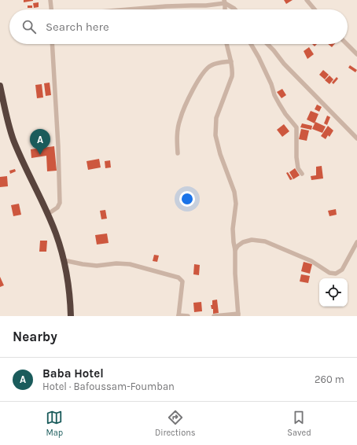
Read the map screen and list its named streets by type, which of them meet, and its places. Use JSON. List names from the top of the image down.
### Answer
{
  "page": {
    "search": "Search here",
    "pins": "A",
    "heading": "Nearby",
    "list": [
      {
        "mark": "A",
        "name": "Baba Hotel",
        "note": "Hotel · Bafoussam-Foumban",
        "value": "260 m"
      }
    ],
    "nav": ["Map", "Directions", "Saved"]
  }
}
